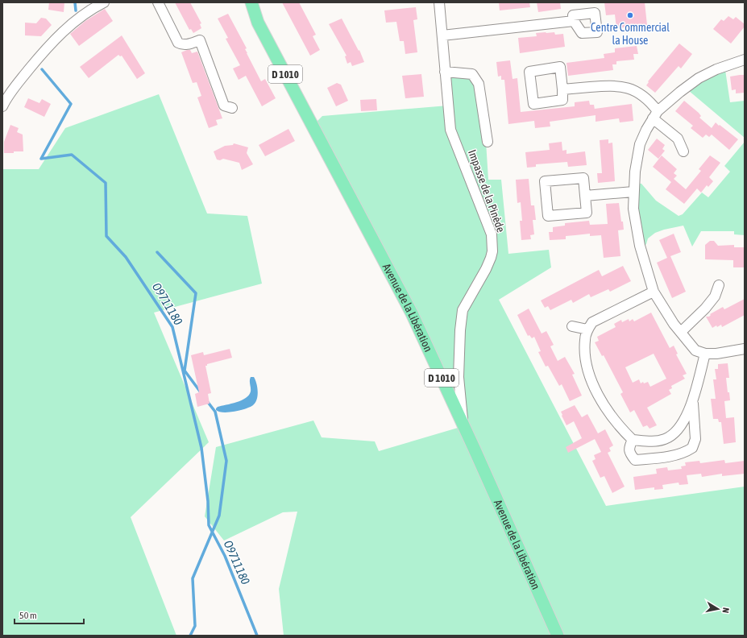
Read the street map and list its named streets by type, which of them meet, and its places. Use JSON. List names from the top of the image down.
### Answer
{
  "streets": {
    "main road": ["D 1010", "Avenue de la Libération"],
    "street": ["Impasse de la Pinède"]
  },
  "crossings": [
    ["Impasse de la Pinède", "Avenue de la Libération"]
  ],
  "water": ["O9711180"],
  "places": ["Centre Commercial la House"],
  "scale_bar": "50 m",
  "north": "right"
}
